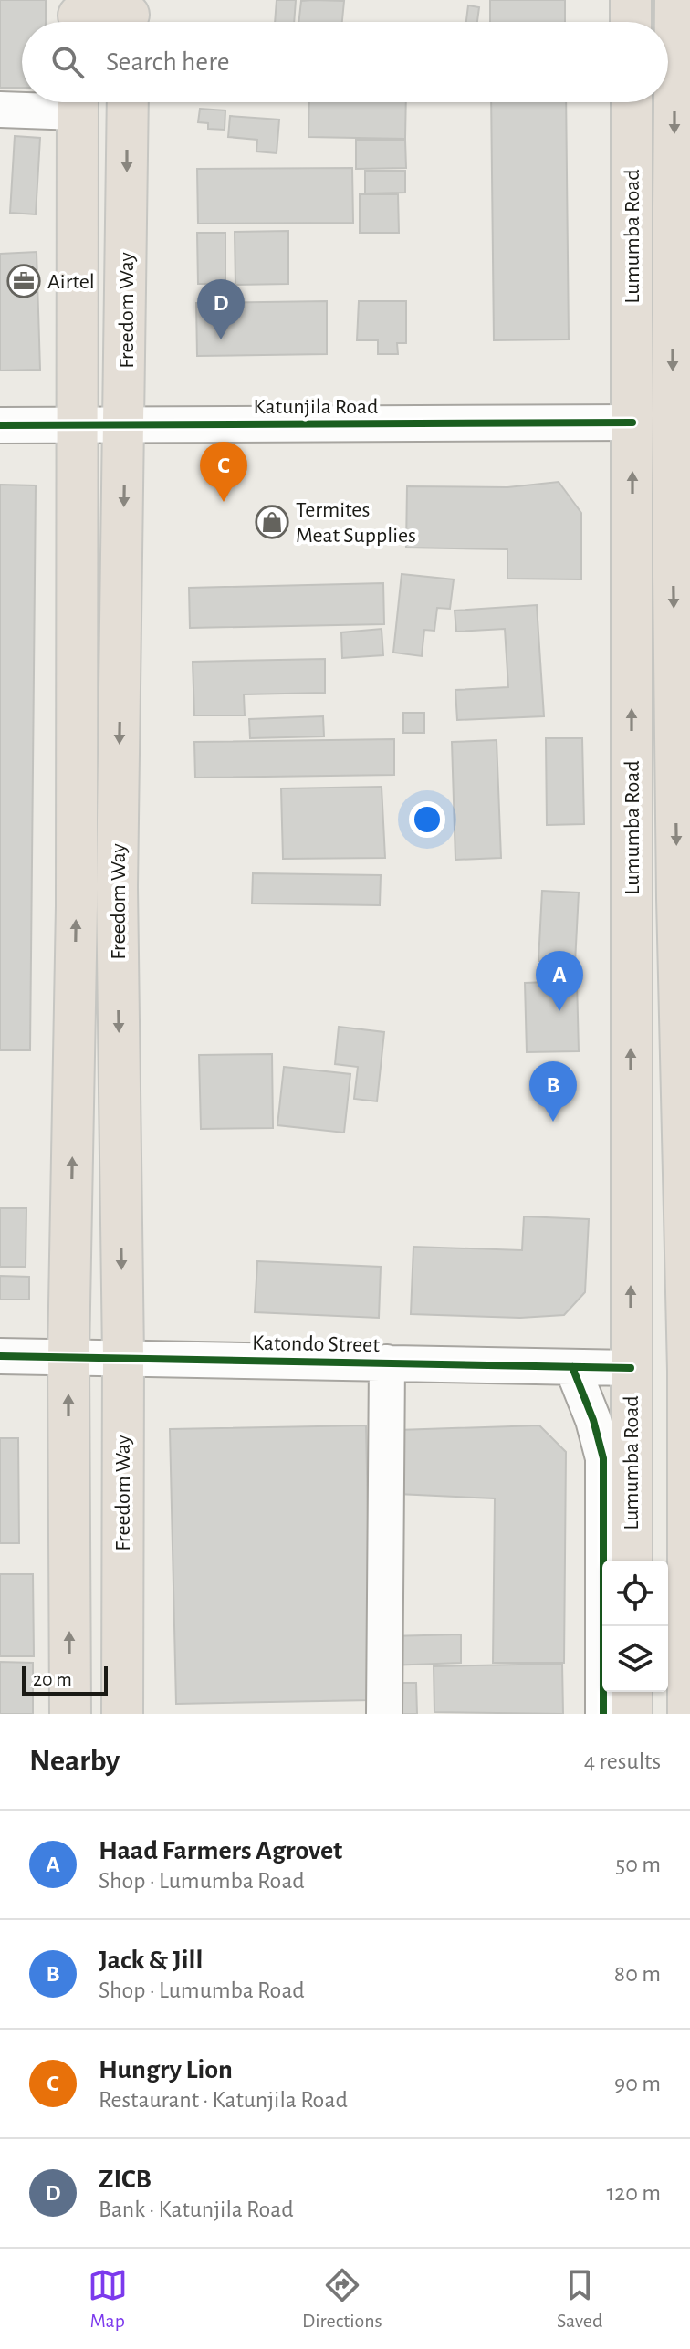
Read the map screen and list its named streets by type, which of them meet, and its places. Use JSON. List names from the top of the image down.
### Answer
{
  "streets": {
    "main road": ["Lumumba Road", "Freedom Way"],
    "street": ["Katunjila Road", "Katondo Street"]
  },
  "crossings": [
    ["Lumumba Road", "Katunjila Road"],
    ["Lumumba Road", "Katondo Street"],
    ["Freedom Way", "Katunjila Road"],
    ["Freedom Way", "Katondo Street"]
  ],
  "places": {
    "office": ["Airtel"],
    "shop": ["Termites Meat Supplies"]
  },
  "scale_bar": "20 m",
  "page": {
    "search": "Search here",
    "pins": [
      "D",
      "C",
      "A",
      "B"
    ],
    "scale": "20 m",
    "heading": ["Nearby", "4 results"],
    "list": [
      {
        "mark": "A",
        "name": "Haad Farmers Agrovet",
        "note": "Shop · Lumumba Road",
        "value": "50 m"
      },
      {
        "mark": "B",
        "name": "Jack & Jill",
        "note": "Shop · Lumumba Road",
        "value": "80 m"
      },
      {
        "mark": "C",
        "name": "Hungry Lion",
        "note": "Restaurant · Katunjila Road",
        "value": "90 m"
      },
      {
        "mark": "D",
        "name": "ZICB",
        "note": "Bank · Katunjila Road",
        "value": "120 m"
      }
    ],
    "nav": ["Map", "Directions", "Saved"]
  }
}
